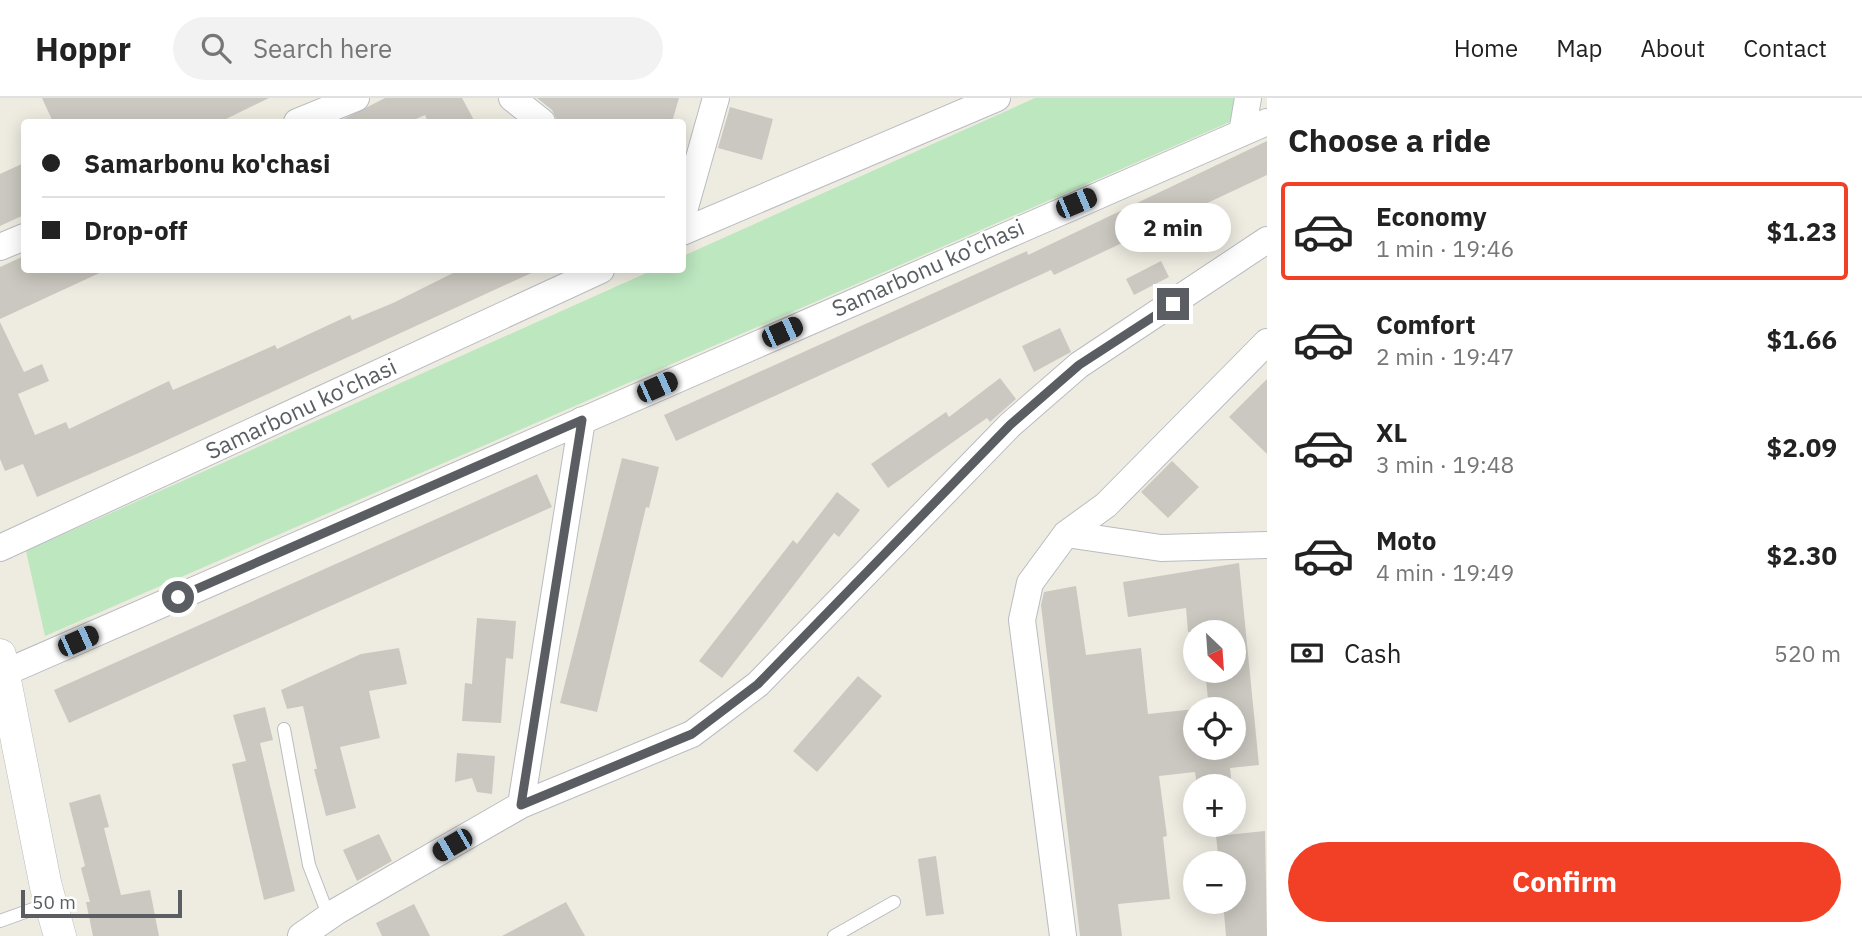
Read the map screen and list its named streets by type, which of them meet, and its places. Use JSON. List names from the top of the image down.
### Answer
{
  "streets": {
    "street": ["Samarbonu ko'chasi"]
  },
  "scale_bar": "50 m",
  "north": "bottom right",
  "page": {
    "header": "Hoppr",
    "search": "Search here",
    "nav": [
      "Home",
      "Map",
      "About",
      "Contact"
    ],
    "heading": "Choose a ride",
    "banner": ["Samarbonu ko'chasi", "Drop-off"],
    "list": [
      {
        "name": "Economy",
        "note": "1 min · 19:46",
        "value": "$1.23"
      },
      {
        "name": "Comfort",
        "note": "2 min · 19:47",
        "value": "$1.66"
      },
      {
        "name": "XL",
        "note": "3 min · 19:48",
        "value": "$2.09"
      },
      {
        "name": "Moto",
        "note": "4 min · 19:49",
        "value": "$2.30"
      }
    ],
    "bubble": "2 min",
    "pay": ["Cash", "520 m"],
    "map_buttons": ["+", "−"],
    "buttons": "Confirm",
    "scale": "50 m"
  }
}
